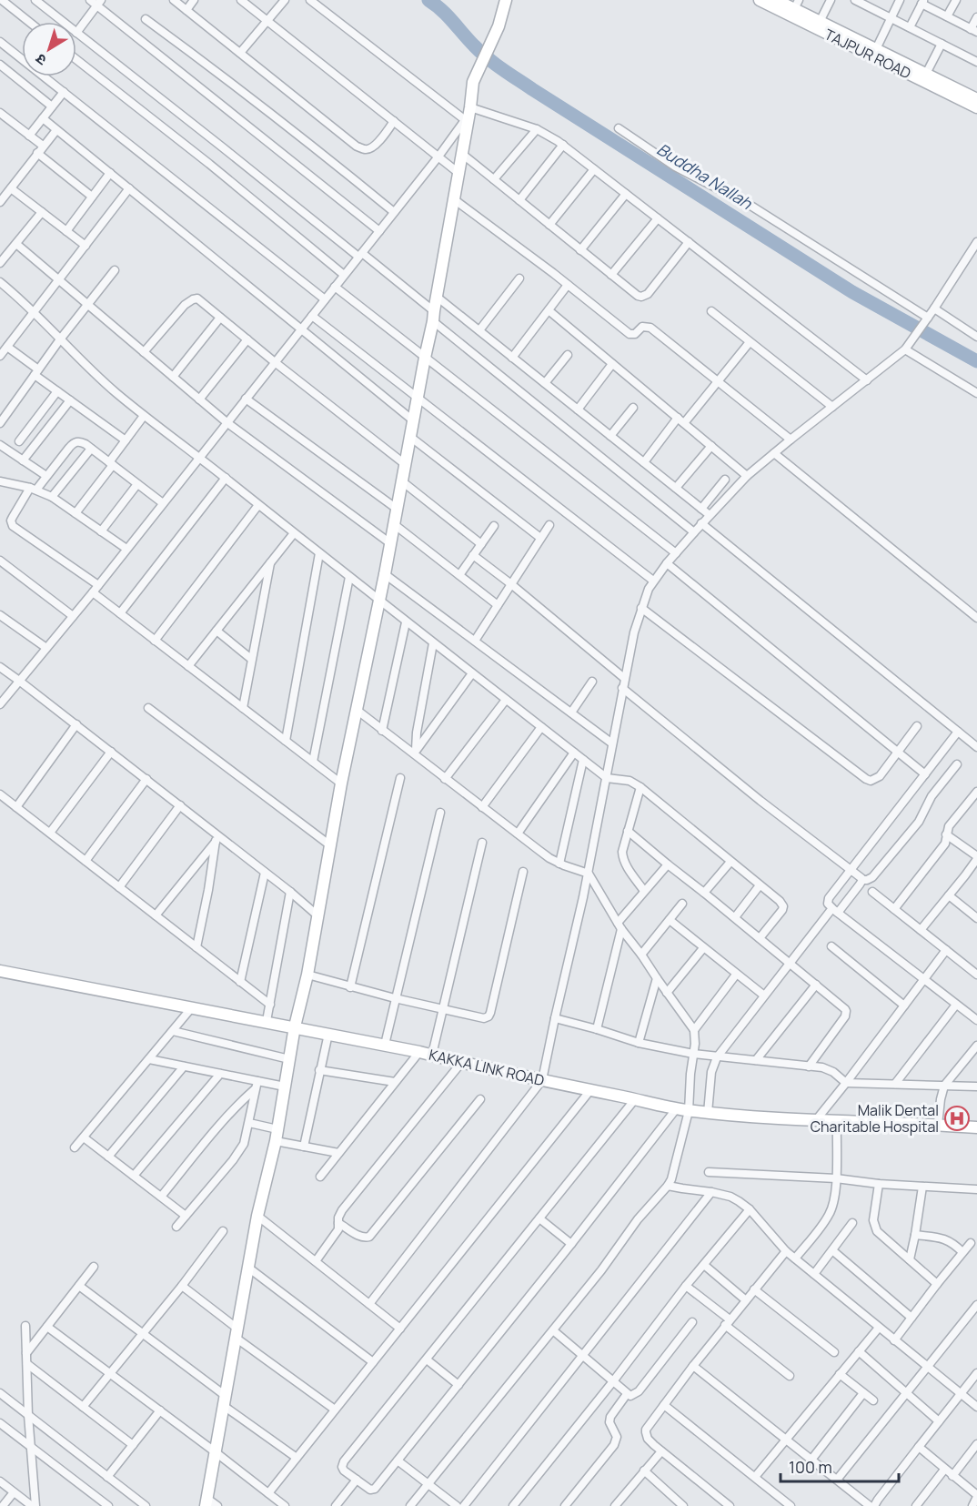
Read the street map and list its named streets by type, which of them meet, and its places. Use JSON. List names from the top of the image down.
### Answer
{
  "streets": {
    "street": ["TAJPUR ROAD", "KAKKA LINK ROAD"]
  },
  "water": ["Buddha Nallah"],
  "places": {
    "hospital": ["Malik Dental Charitable Hospital"]
  },
  "scale_bar": "100 m",
  "north": "bottom left"
}
